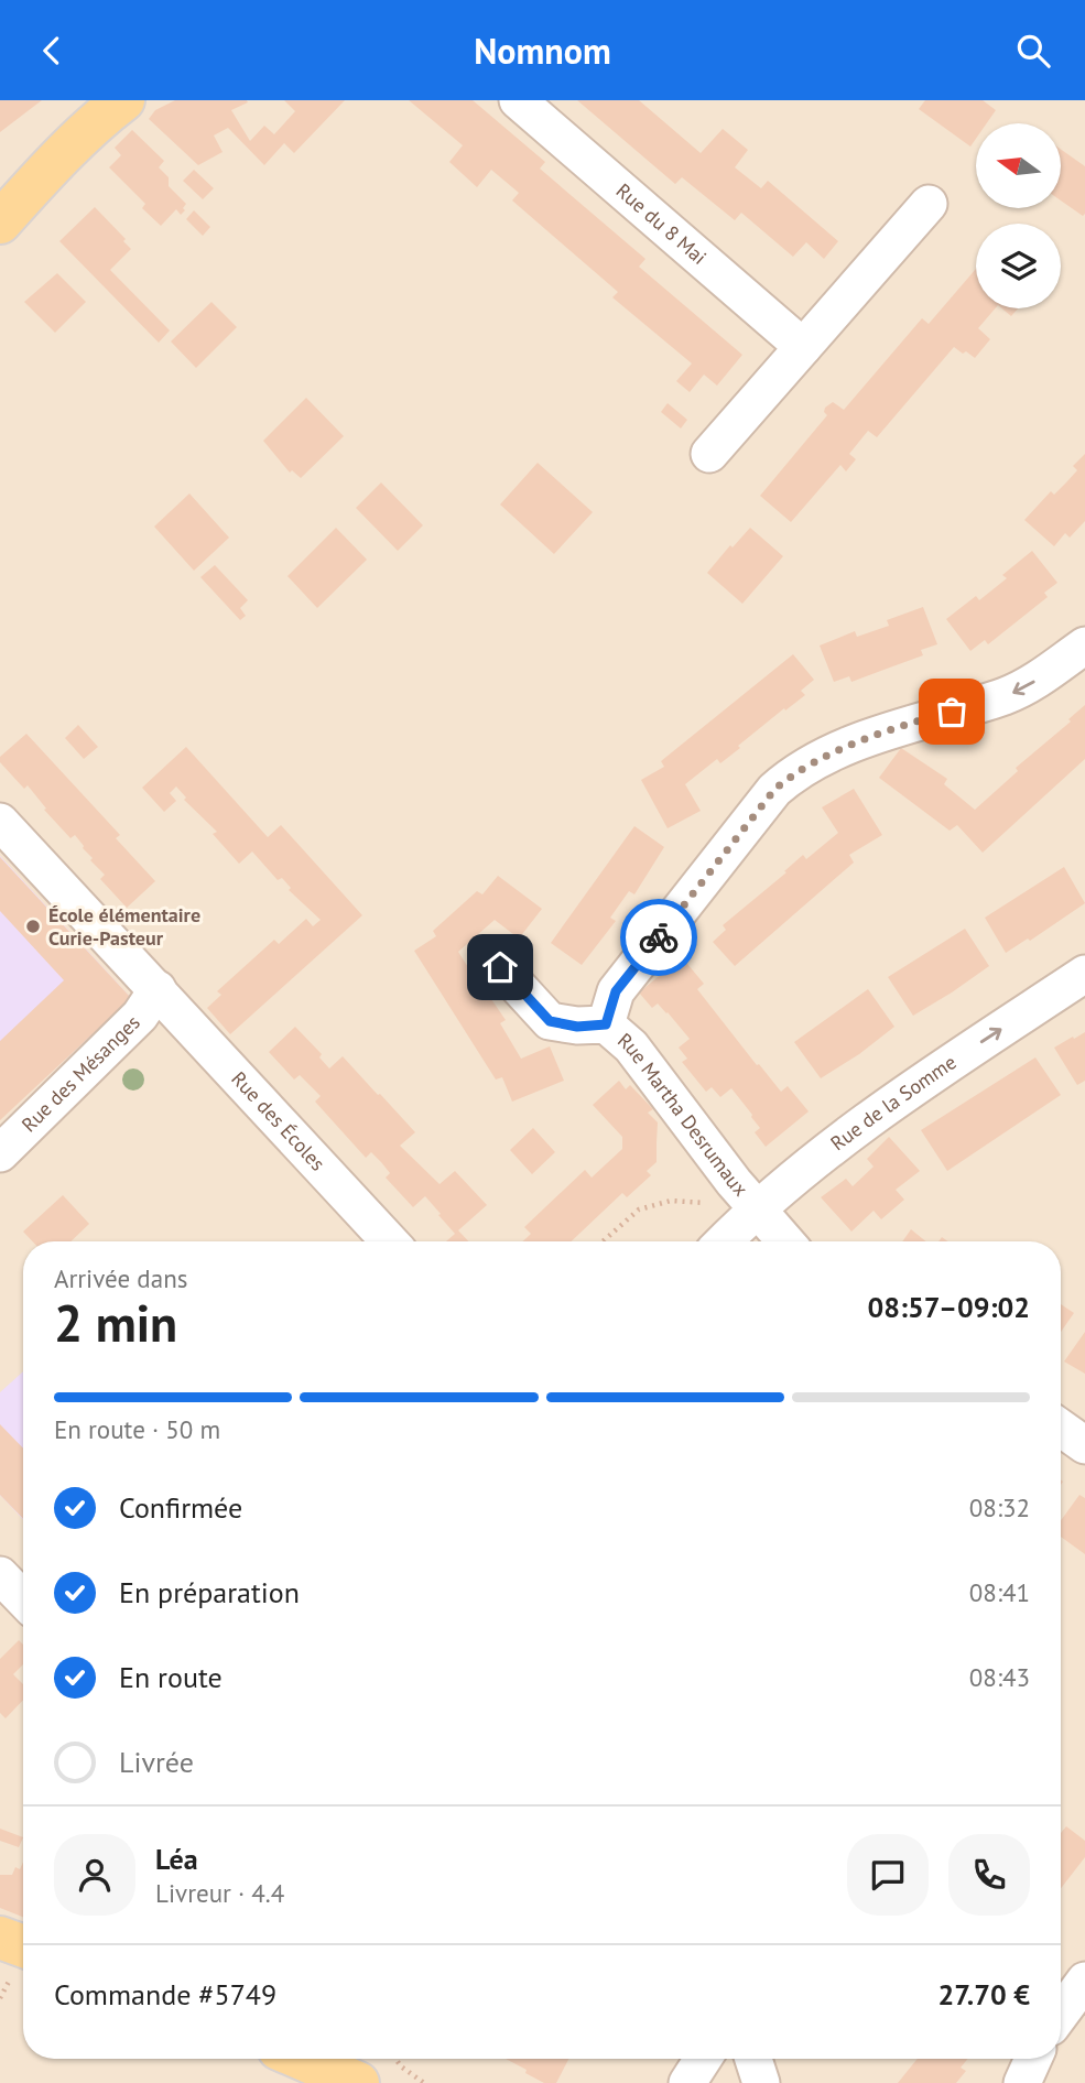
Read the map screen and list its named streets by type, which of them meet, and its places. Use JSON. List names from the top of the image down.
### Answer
{
  "streets": {
    "street": [
      "Rue du 8 Mai",
      "Rue des Mésanges",
      "Rue de la Somme",
      "Rue Martha Desrumaux",
      "Rue des Écoles"
    ]
  },
  "crossings": [
    ["Rue des Mésanges", "Rue des Écoles"],
    ["Rue de la Somme", "Rue Martha Desrumaux"]
  ],
  "one_way": ["Rue de la Somme", "Rue Martha Desrumaux"],
  "places": ["École élémentaire Curie-Pasteur"],
  "north": "left",
  "page": {
    "header": "Nomnom",
    "heading": ["2 min", "Arrivée dans", "08:57–09:02"],
    "panel": [
      "Léa",
      "Livreur · 4.4",
      "Commande #5749",
      "27.70 €"
    ],
    "bar": "En route · 50 m",
    "list": [
      ["Confirmée", "08:32"],
      ["En préparation", "08:41"],
      ["En route", "08:43"],
      "Livrée"
    ]
  }
}
